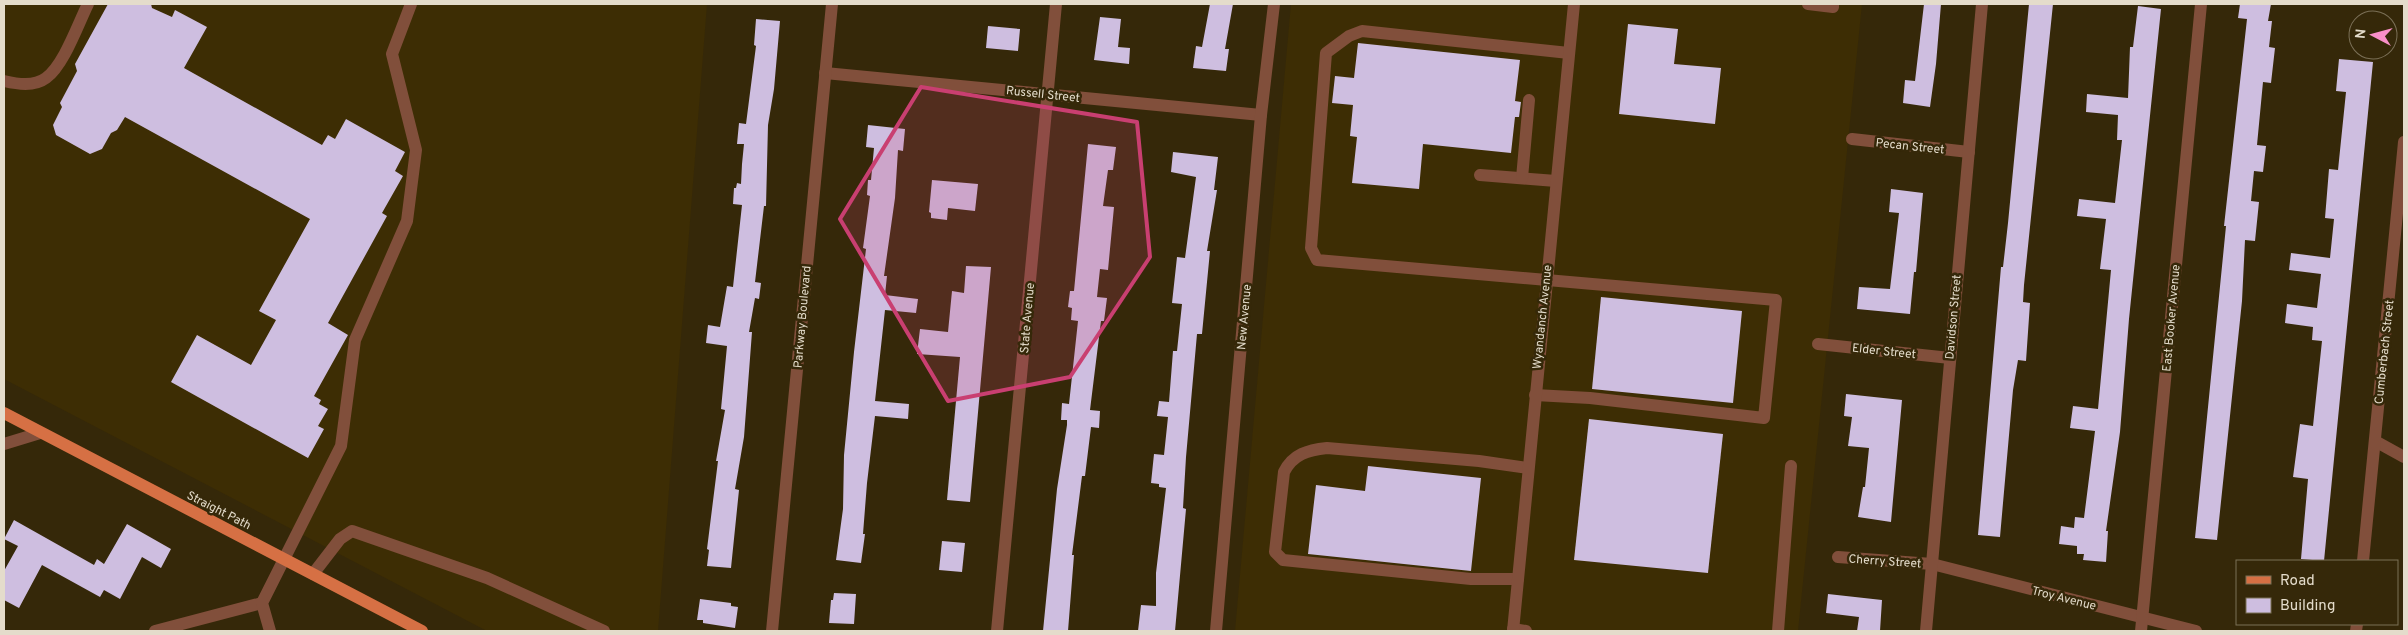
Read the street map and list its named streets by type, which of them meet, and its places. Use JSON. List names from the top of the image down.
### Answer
{
  "streets": {
    "main road": ["Straight Path"],
    "street": [
      "Russell Street",
      "Pecan Street",
      "Parkway Boulevard",
      "New Avenue",
      "Wyandanch Avenue",
      "Davidson Street",
      "State Avenue",
      "East Booker Avenue",
      "Elder Street",
      "Cumberbach Street",
      "Cherry Street",
      "Troy Avenue"
    ]
  },
  "crossings": [
    ["Russell Street", "Parkway Boulevard"],
    ["Russell Street", "New Avenue"],
    ["Russell Street", "State Avenue"],
    ["Pecan Street", "Davidson Street"],
    ["Davidson Street", "Elder Street"],
    ["Davidson Street", "Cherry Street"],
    ["Davidson Street", "Troy Avenue"],
    ["East Booker Avenue", "Troy Avenue"],
    ["Cherry Street", "Troy Avenue"]
  ],
  "legend": ["Road", "Building"],
  "north": "left"
}
